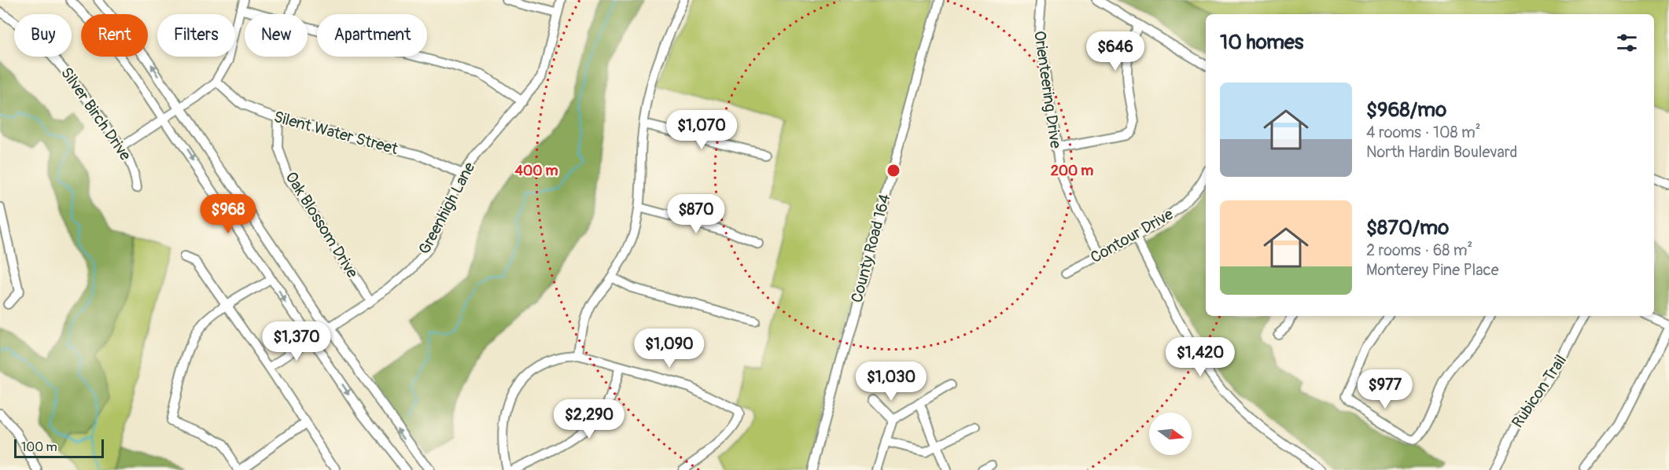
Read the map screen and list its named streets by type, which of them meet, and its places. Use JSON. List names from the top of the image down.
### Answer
{
  "streets": {
    "street": [
      "Orienteering Drive",
      "Silver Birch Drive",
      "Silent Water Street",
      "Greenhigh Lane",
      "Oak Blossom Drive",
      "Contour Drive",
      "County Road 164",
      "Rubicon Trail"
    ]
  },
  "crossings": [
    ["Orienteering Drive", "Contour Drive"],
    ["Silent Water Street", "Greenhigh Lane"],
    ["Silent Water Street", "Oak Blossom Drive"],
    ["Greenhigh Lane", "Oak Blossom Drive"]
  ],
  "scale_bar": "100 m",
  "north": "right",
  "page": {
    "chip": [
      "Buy",
      "Rent",
      "Filters",
      "New",
      "Apartment"
    ],
    "heading": "10 homes",
    "price": [
      "$646",
      "$1,070",
      "$968",
      "$870",
      "$1,370",
      "$1,090",
      "$1,420",
      "$1,030",
      "$977",
      "$2,290"
    ],
    "list": [
      {
        "name": "$968/mo",
        "note": "4 rooms · 108 m² · North Hardin Boulevard"
      },
      {
        "name": "$870/mo",
        "note": "2 rooms · 68 m² · Monterey Pine Place"
      }
    ],
    "scale": "100 m"
  },
  "rings": ["200 m", "400 m"]
}
